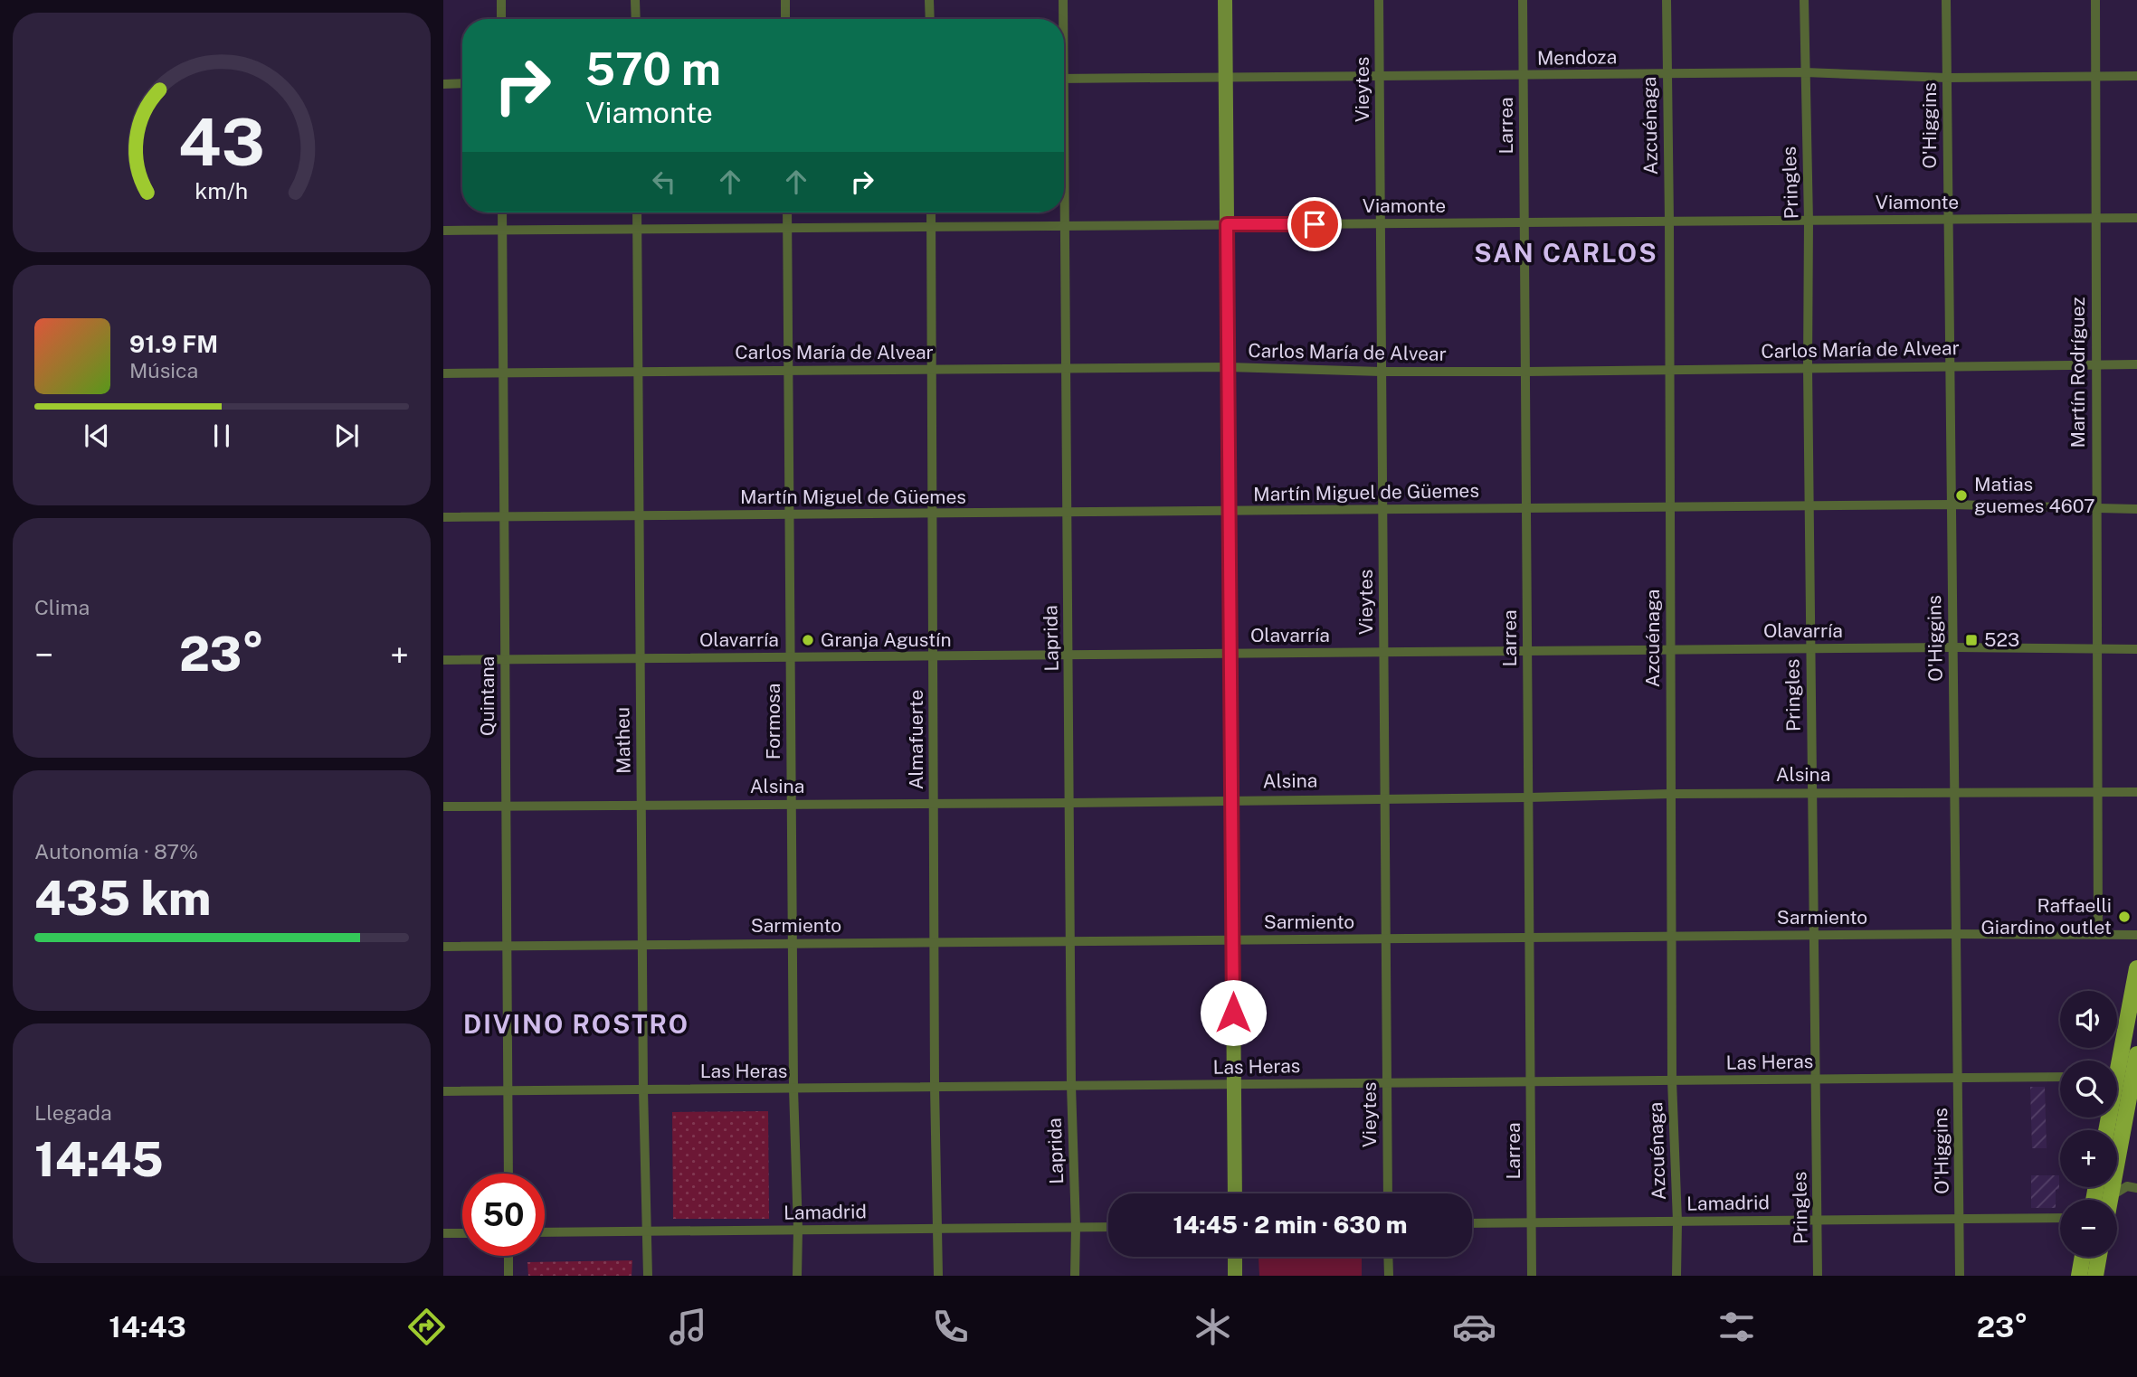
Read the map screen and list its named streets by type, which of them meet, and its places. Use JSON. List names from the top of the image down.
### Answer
{
  "streets": {
    "street": [
      "Mendoza",
      "Vieytes",
      "Larrea",
      "Azcuénaga",
      "O'Higgins",
      "Pringles",
      "Viamonte",
      "Carlos María de Alvear",
      "Martín Rodríguez",
      "Martín Miguel de Güemes",
      "Olavarría",
      "Laprida",
      "Quintana",
      "Formosa",
      "Almafuerte",
      "Matheu",
      "Alsina",
      "Sarmiento",
      "Las Heras",
      "Lamadrid"
    ]
  },
  "crossings": [
    ["Mendoza", "Vieytes"],
    ["Mendoza", "Larrea"],
    ["Mendoza", "Azcuénaga"],
    ["Mendoza", "O'Higgins"],
    ["Mendoza", "Pringles"],
    ["Mendoza", "Martín Rodríguez"],
    ["Vieytes", "Viamonte"],
    ["Vieytes", "Carlos María de Alvear"],
    ["Vieytes", "Martín Miguel de Güemes"],
    ["Vieytes", "Olavarría"],
    ["Vieytes", "Alsina"],
    ["Vieytes", "Sarmiento"],
    ["Vieytes", "Las Heras"],
    ["Larrea", "Viamonte"],
    ["Larrea", "Carlos María de Alvear"],
    ["Larrea", "Martín Miguel de Güemes"],
    ["Larrea", "Olavarría"],
    ["Larrea", "Alsina"],
    ["Larrea", "Sarmiento"],
    ["Larrea", "Las Heras"],
    ["Larrea", "Lamadrid"],
    ["Azcuénaga", "Viamonte"],
    ["Azcuénaga", "Carlos María de Alvear"],
    ["Azcuénaga", "Martín Miguel de Güemes"],
    ["Azcuénaga", "Olavarría"],
    ["Azcuénaga", "Alsina"],
    ["Azcuénaga", "Sarmiento"],
    ["Azcuénaga", "Las Heras"],
    ["Azcuénaga", "Lamadrid"],
    ["O'Higgins", "Viamonte"],
    ["O'Higgins", "Carlos María de Alvear"],
    ["O'Higgins", "Martín Miguel de Güemes"],
    ["O'Higgins", "Olavarría"],
    ["O'Higgins", "Alsina"],
    ["O'Higgins", "Sarmiento"],
    ["O'Higgins", "Las Heras"],
    ["O'Higgins", "Lamadrid"],
    ["Pringles", "Viamonte"],
    ["Pringles", "Carlos María de Alvear"],
    ["Pringles", "Martín Miguel de Güemes"],
    ["Pringles", "Olavarría"],
    ["Pringles", "Alsina"],
    ["Pringles", "Sarmiento"],
    ["Pringles", "Las Heras"],
    ["Pringles", "Lamadrid"],
    ["Viamonte", "Martín Rodríguez"],
    ["Viamonte", "Laprida"],
    ["Viamonte", "Quintana"],
    ["Viamonte", "Formosa"],
    ["Viamonte", "Almafuerte"],
    ["Viamonte", "Matheu"],
    ["Carlos María de Alvear", "Martín Rodríguez"],
    ["Carlos María de Alvear", "Laprida"],
    ["Carlos María de Alvear", "Quintana"],
    ["Carlos María de Alvear", "Formosa"],
    ["Carlos María de Alvear", "Almafuerte"],
    ["Carlos María de Alvear", "Matheu"],
    ["Martín Rodríguez", "Martín Miguel de Güemes"],
    ["Martín Rodríguez", "Olavarría"],
    ["Martín Rodríguez", "Alsina"],
    ["Martín Rodríguez", "Sarmiento"],
    ["Martín Miguel de Güemes", "Laprida"],
    ["Martín Miguel de Güemes", "Quintana"],
    ["Martín Miguel de Güemes", "Formosa"],
    ["Martín Miguel de Güemes", "Almafuerte"],
    ["Martín Miguel de Güemes", "Matheu"],
    ["Olavarría", "Laprida"],
    ["Olavarría", "Quintana"],
    ["Olavarría", "Formosa"],
    ["Olavarría", "Almafuerte"],
    ["Olavarría", "Matheu"],
    ["Laprida", "Alsina"],
    ["Laprida", "Sarmiento"],
    ["Laprida", "Las Heras"],
    ["Laprida", "Lamadrid"],
    ["Quintana", "Alsina"],
    ["Quintana", "Sarmiento"],
    ["Quintana", "Las Heras"],
    ["Formosa", "Alsina"],
    ["Formosa", "Sarmiento"],
    ["Formosa", "Las Heras"],
    ["Formosa", "Lamadrid"],
    ["Almafuerte", "Alsina"],
    ["Almafuerte", "Sarmiento"],
    ["Almafuerte", "Las Heras"],
    ["Almafuerte", "Lamadrid"],
    ["Matheu", "Alsina"],
    ["Matheu", "Sarmiento"],
    ["Matheu", "Las Heras"],
    ["Matheu", "Lamadrid"]
  ],
  "districts": ["SAN CARLOS", "DIVINO ROSTRO"],
  "places": {
    "other": ["Matias guemes 4607", "Granja Agustín", "Raffaelli Giardino outlet"],
    "transit": ["523"]
  },
  "page": {
    "turn": ["570 m", "Viamonte"],
    "song": ["91.9 FM", "Música"],
    "tile": [
      "Clima",
      ["Autonomía · 87%", "435 km"],
      ["Llegada", "14:45"]
    ],
    "heat": ["−", "23°", "+"],
    "map_buttons": ["+", "−"],
    "limit": "50",
    "trip": "14:45 · 2 min · 630 m",
    "tabs": ["14:43", "23°"],
    "gauge": ["43", "km/h"]
  }
}
